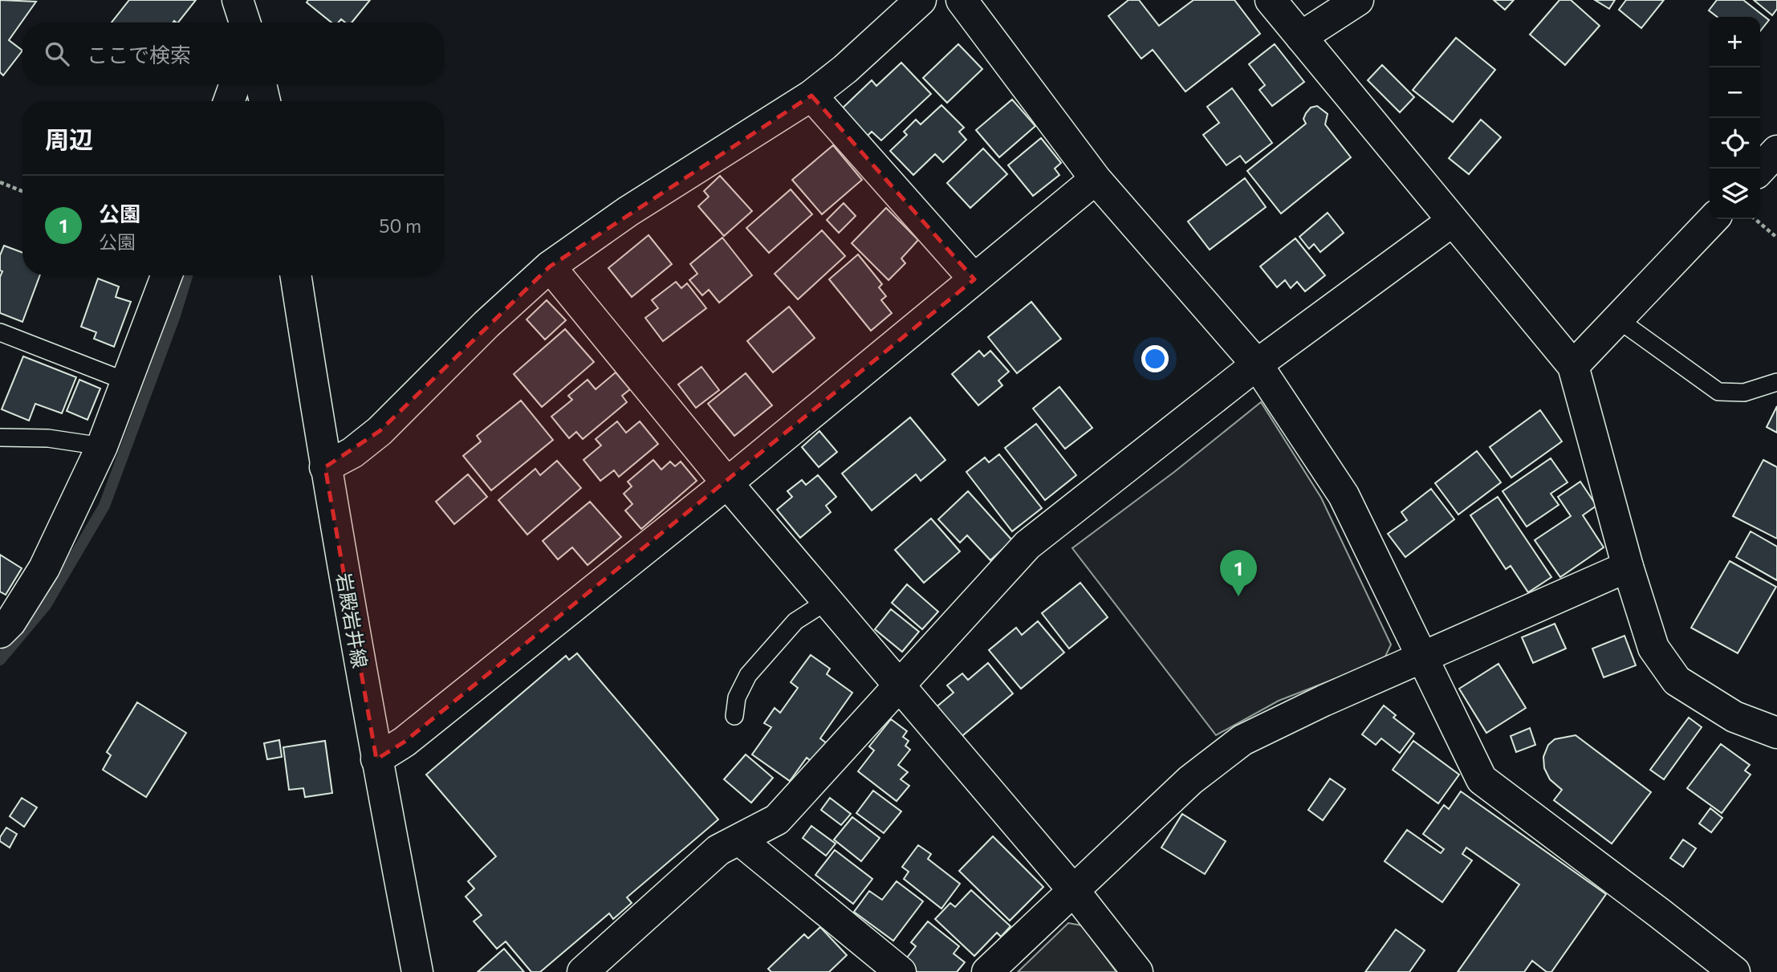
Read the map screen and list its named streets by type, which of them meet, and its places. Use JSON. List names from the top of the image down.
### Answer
{
  "streets": {
    "street": ["岩殿岩井線"]
  },
  "page": {
    "map_buttons": ["+", "−"],
    "search": "ここで検索",
    "heading": "周辺",
    "list": [
      {
        "mark": "1",
        "name": "公園",
        "note": "公園",
        "value": "50 m"
      }
    ],
    "pins": "1"
  }
}
